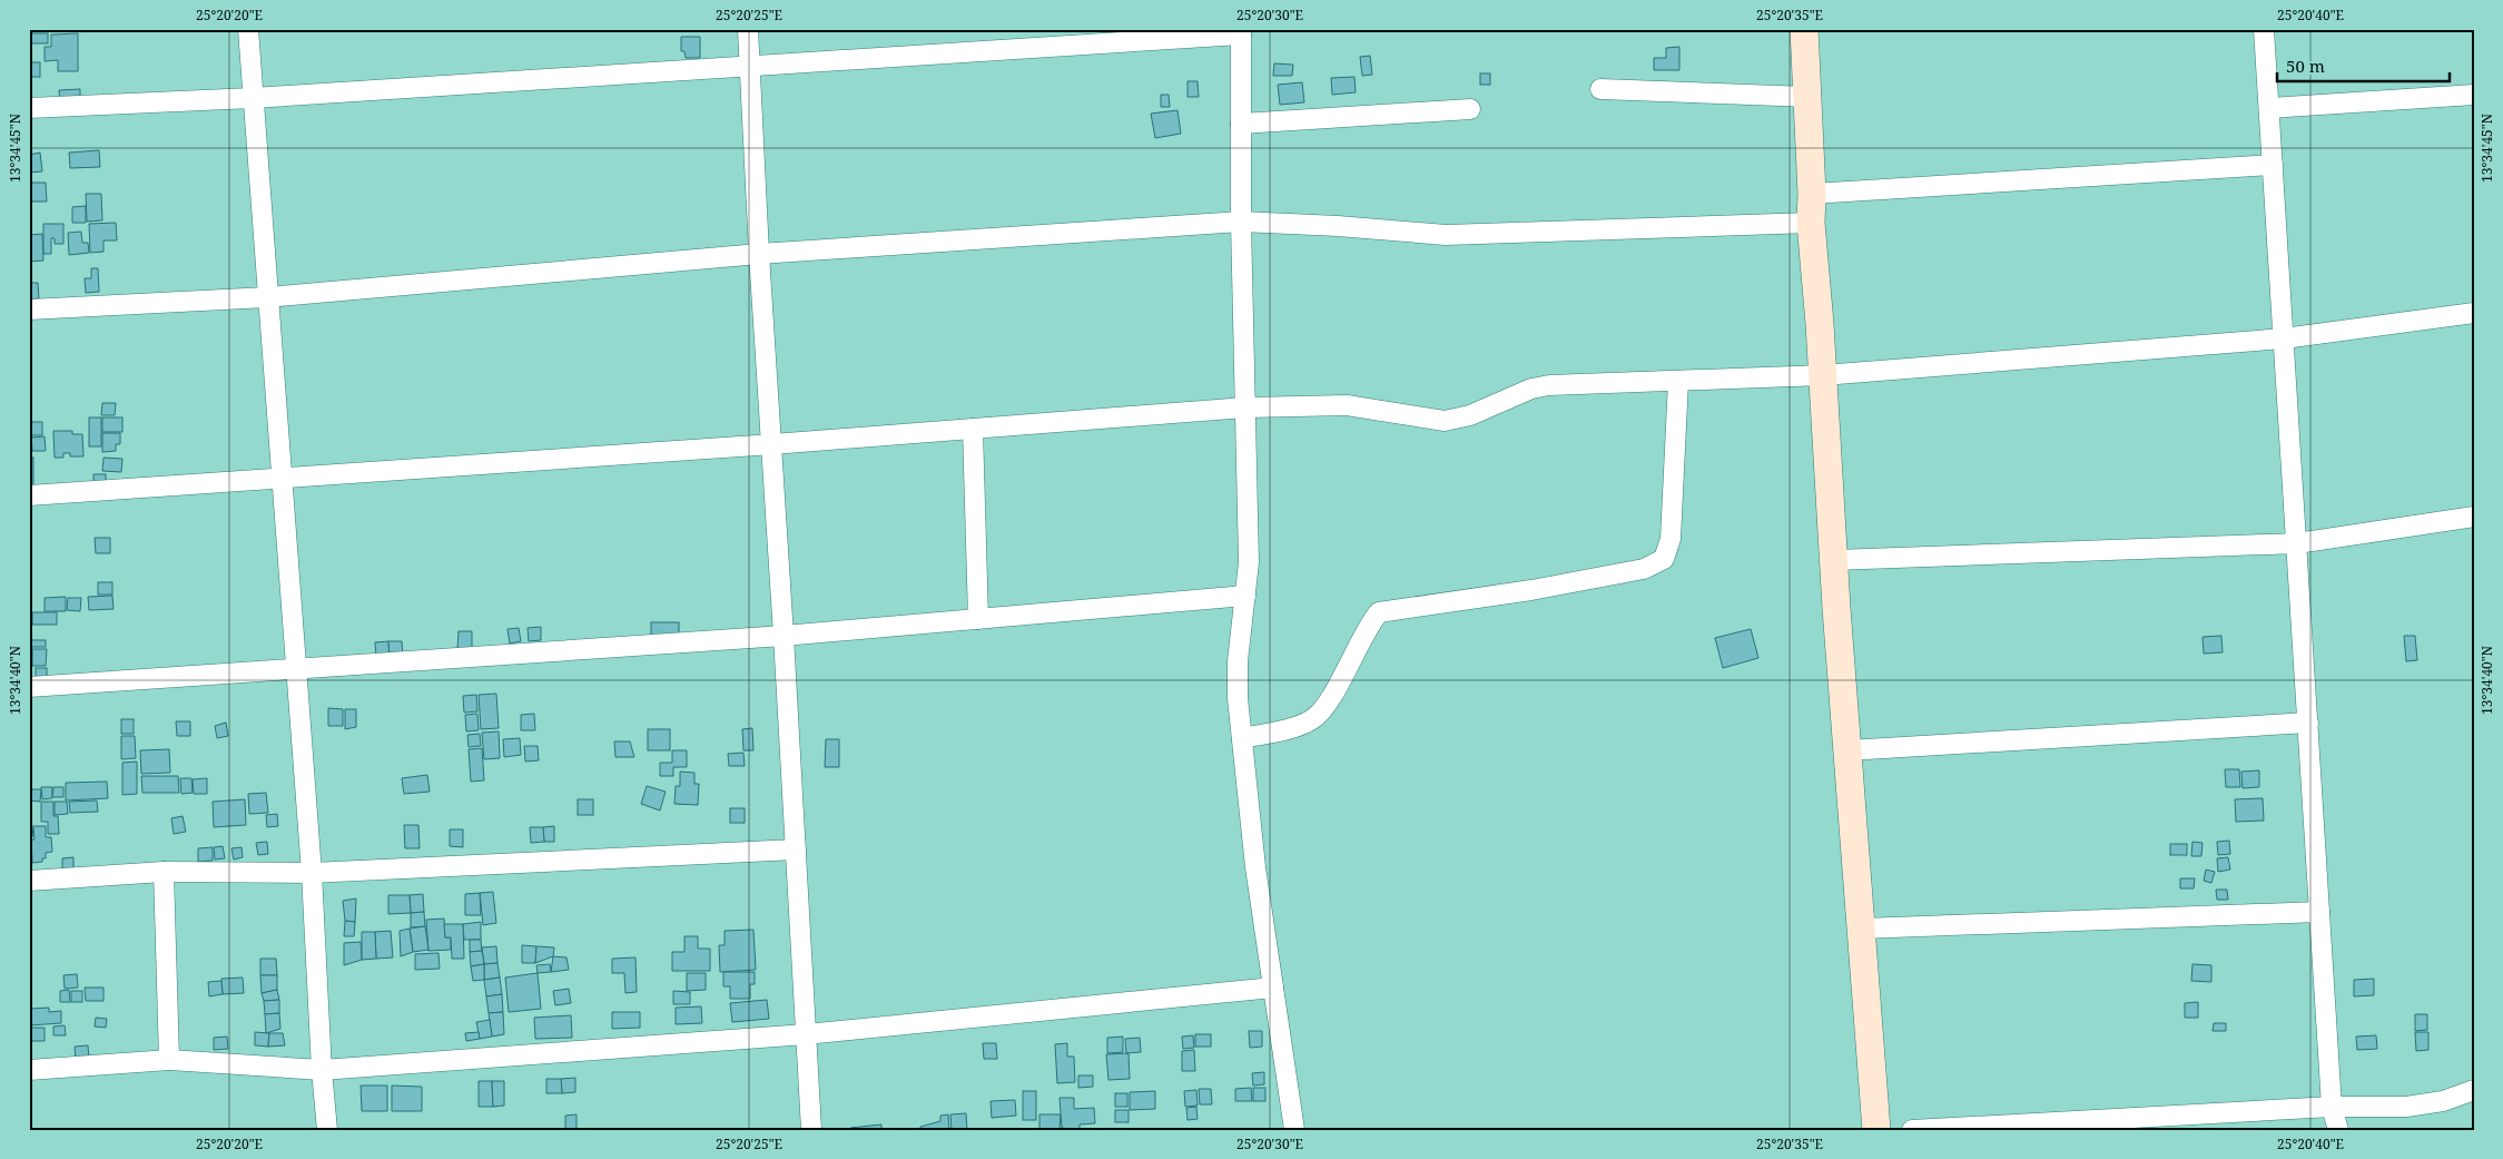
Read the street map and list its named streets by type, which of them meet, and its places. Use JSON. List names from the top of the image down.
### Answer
{
  "scale_bar": "50 m",
  "coordinates": [
    "25°20'20\"E",
    "25°20'25\"E",
    "25°20'30\"E",
    "25°20'35\"E",
    "25°20'40\"E",
    "13°34'45\"N",
    "13°34'40\"N"
  ]
}
